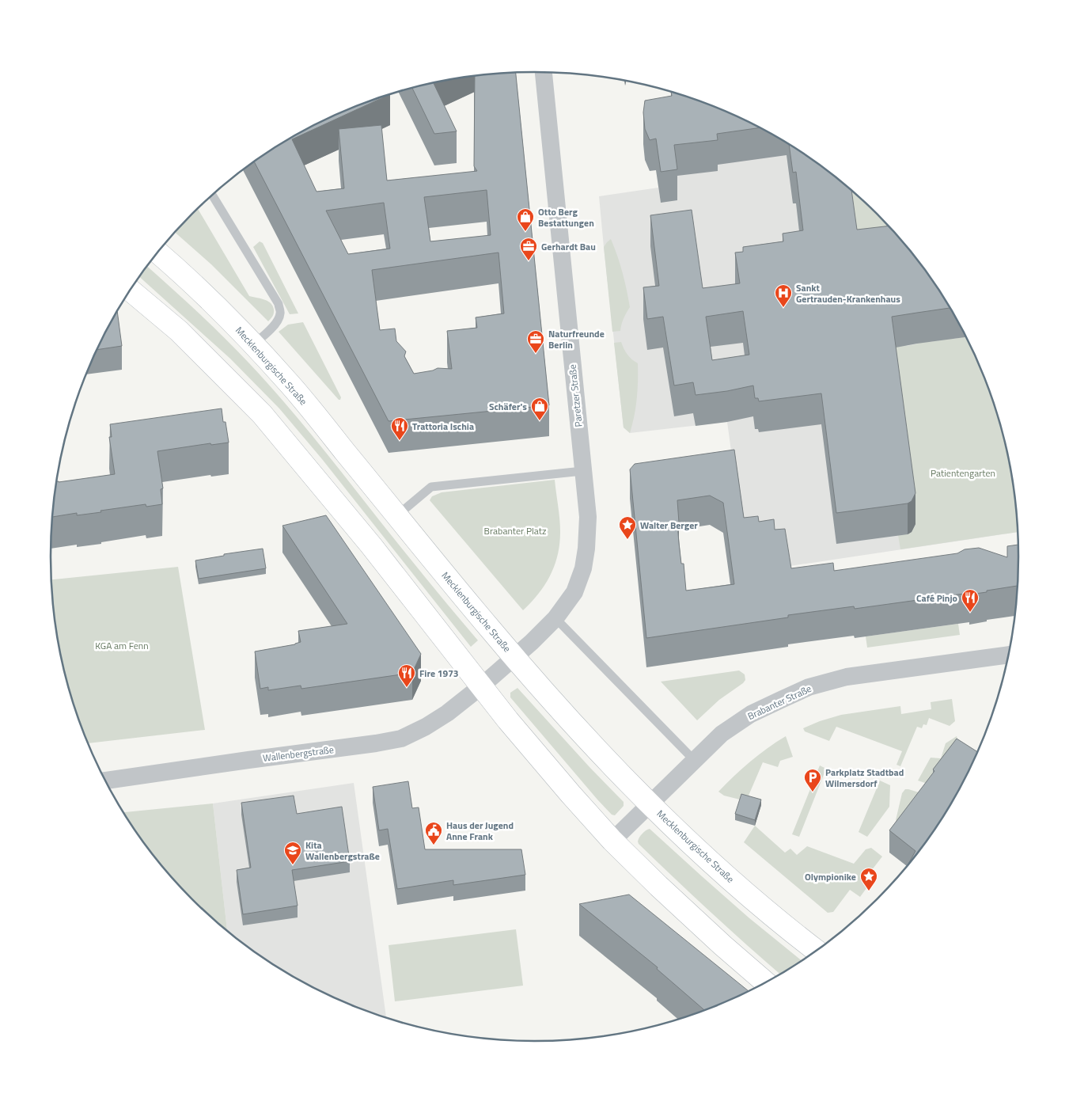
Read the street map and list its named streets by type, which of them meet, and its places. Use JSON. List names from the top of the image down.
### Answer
{
  "streets": {
    "main road": ["Mecklenburgische Straße"],
    "street": ["Paretzer Straße", "Brabanter Straße", "Wallenbergstraße"]
  },
  "crossings": [
    ["Mecklenburgische Straße", "Paretzer Straße"],
    ["Mecklenburgische Straße", "Brabanter Straße"],
    ["Paretzer Straße", "Wallenbergstraße"]
  ],
  "parks": ["Patientengarten", "Brabanter Platz", "KGA am Fenn"],
  "places": {
    "shop": ["Otto Berg Bestattungen", "Schäfer's"],
    "office": ["Gerhardt Bau", "Naturfreunde Berlin"],
    "hospital": ["Sankt Gertrauden-Krankenhaus"],
    "restaurant": ["Trattoria Ischia", "Café Pinjo", "Fire 1973"],
    "place": ["Walter Berger", "Olympionike"],
    "parking": ["Parkplatz Stadtbad Wilmersdorf"],
    "public building": ["Haus der Jugend Anne Frank"],
    "school or university": ["Kita Wallenbergstraße"]
  }
}
